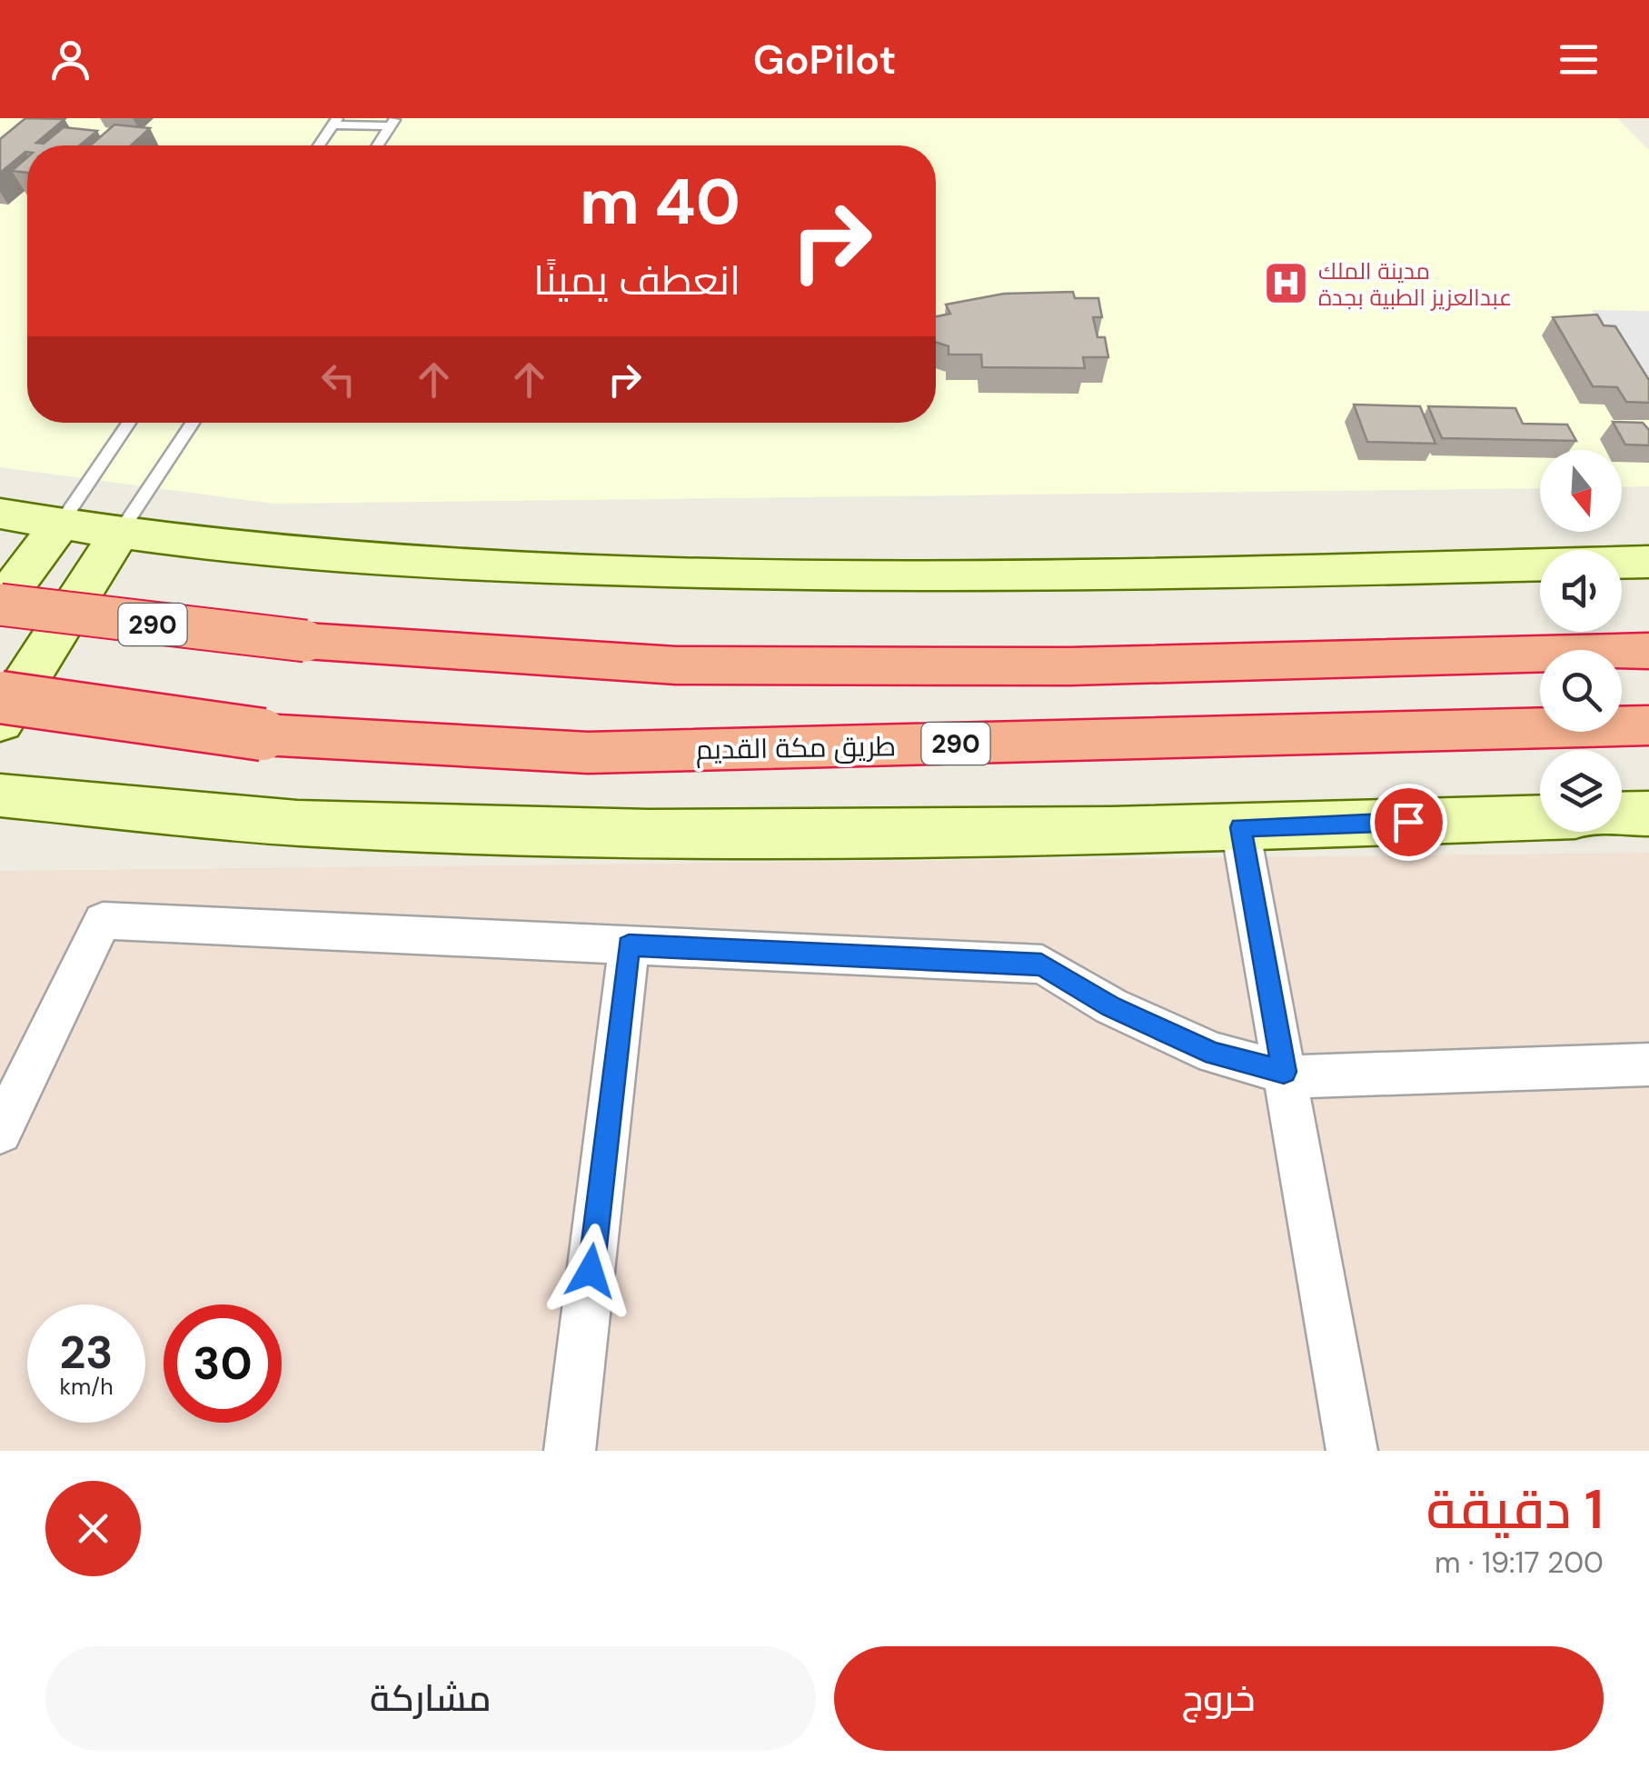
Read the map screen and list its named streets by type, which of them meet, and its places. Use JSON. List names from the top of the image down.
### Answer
{
  "streets": {
    "highway": ["290", "طريق مكة القديم"]
  },
  "places": {
    "hospital": ["مدينة الملك عبدالعزيز الطبية بجدة"]
  },
  "north": "bottom",
  "page": {
    "header": "GoPilot",
    "turn": ["40 m", "انعطف يمينًا"],
    "speed": "23 km/h",
    "limit": "30",
    "heading": ["1 دقيقة", "200 m · 19:17"],
    "buttons": ["خروج", "مشاركة"]
  }
}
